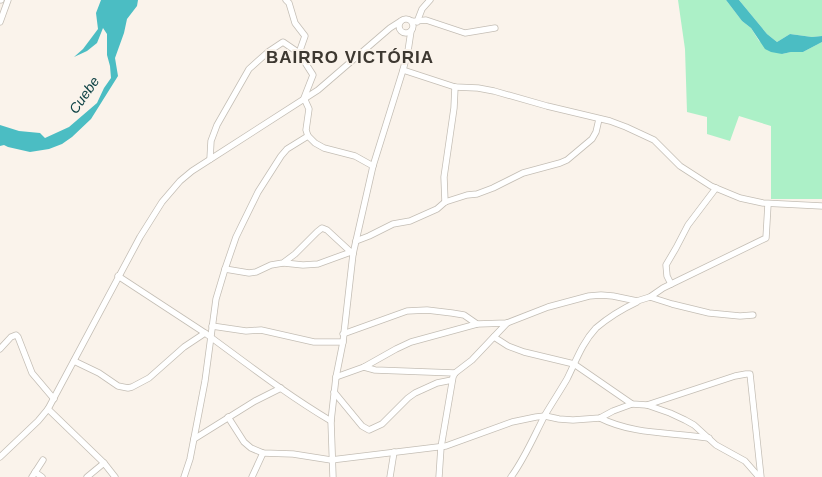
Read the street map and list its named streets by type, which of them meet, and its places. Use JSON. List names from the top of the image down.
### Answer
{
  "districts": ["BAIRRO VICTÓRIA"],
  "water": ["Cuebe"]
}
